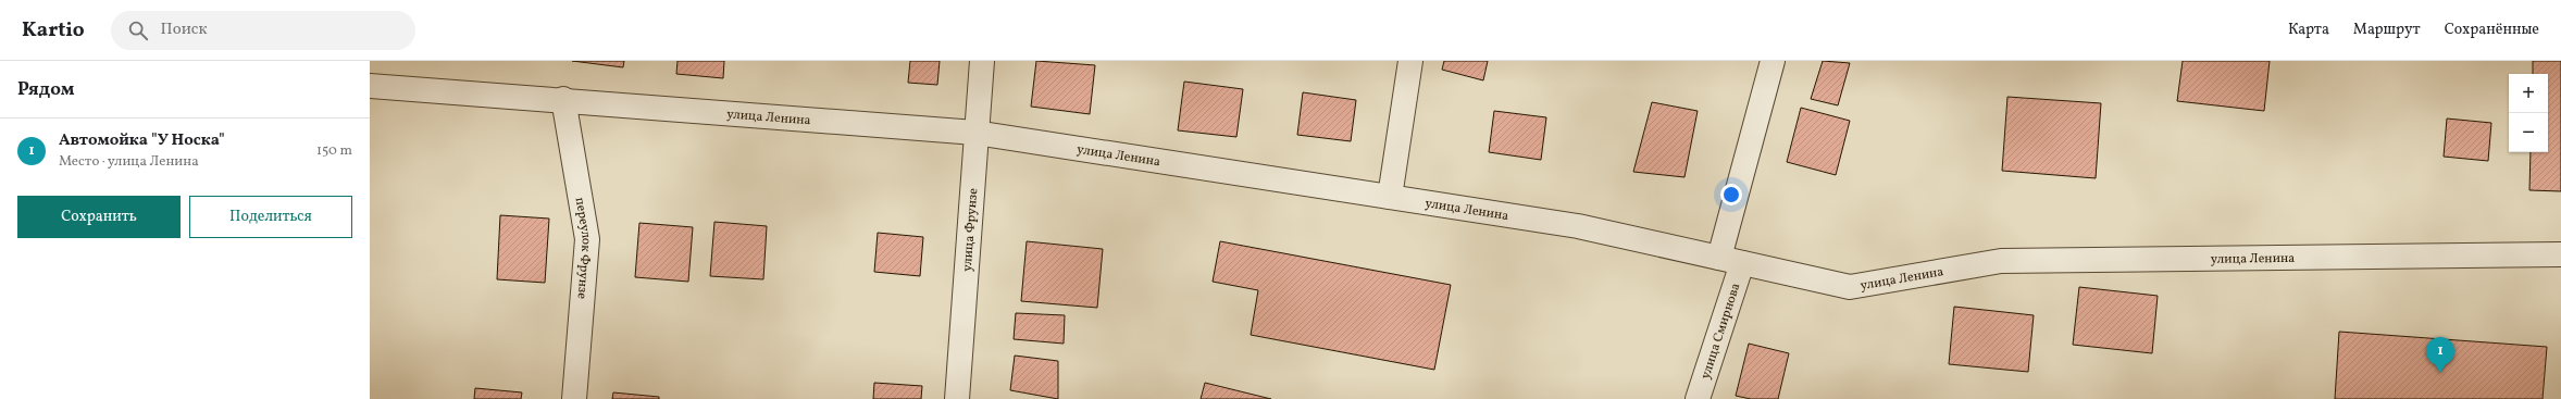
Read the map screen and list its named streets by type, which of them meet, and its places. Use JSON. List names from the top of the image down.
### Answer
{
  "streets": {
    "street": [
      "улица Ленина",
      "улица Фрунзе",
      "переулок Фрунзе",
      "улица Смирнова"
    ]
  },
  "crossings": [
    ["улица Ленина", "улица Фрунзе"],
    ["улица Ленина", "переулок Фрунзе"],
    ["улица Ленина", "улица Смирнова"]
  ],
  "page": {
    "header": "Kartio",
    "search": "Поиск",
    "nav": ["Карта", "Маршрут", "Сохранённые"],
    "heading": "Рядом",
    "map_buttons": ["+", "−"],
    "list": [
      {
        "mark": "1",
        "name": "Автомойка \"У Носка\"",
        "note": "Место · улица Ленина",
        "value": "150 m"
      }
    ],
    "buttons": ["Сохранить", "Поделиться"],
    "pins": "1"
  }
}
